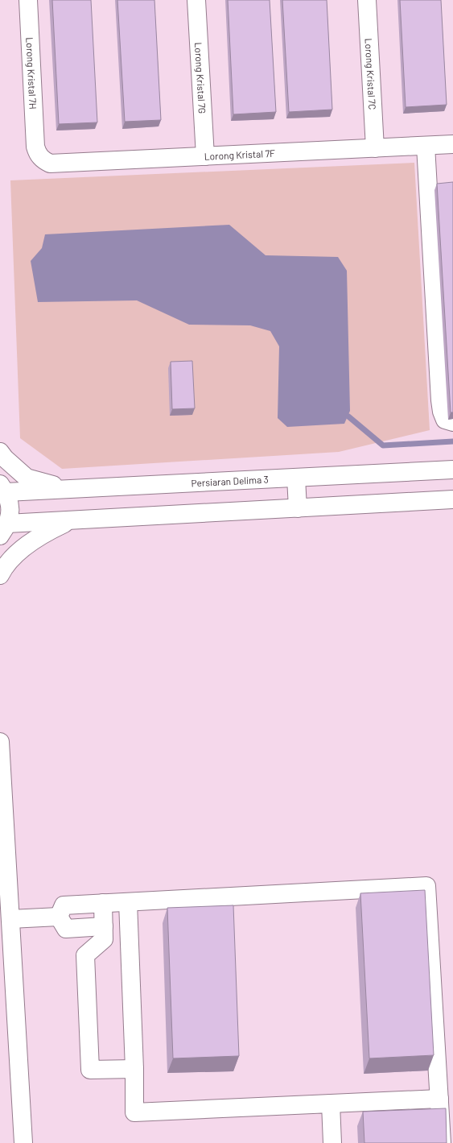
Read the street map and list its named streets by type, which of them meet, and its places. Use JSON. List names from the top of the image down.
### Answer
{
  "streets": {
    "street": [
      "Lorong Kristal 7H",
      "Lorong Kristal 7C",
      "Lorong Kristal 7G",
      "Lorong Kristal 7F",
      "Persiaran Delima 3"
    ]
  },
  "crossings": [
    ["Lorong Kristal 7H", "Lorong Kristal 7F"],
    ["Lorong Kristal 7C", "Lorong Kristal 7F"],
    ["Lorong Kristal 7G", "Lorong Kristal 7F"]
  ]
}
